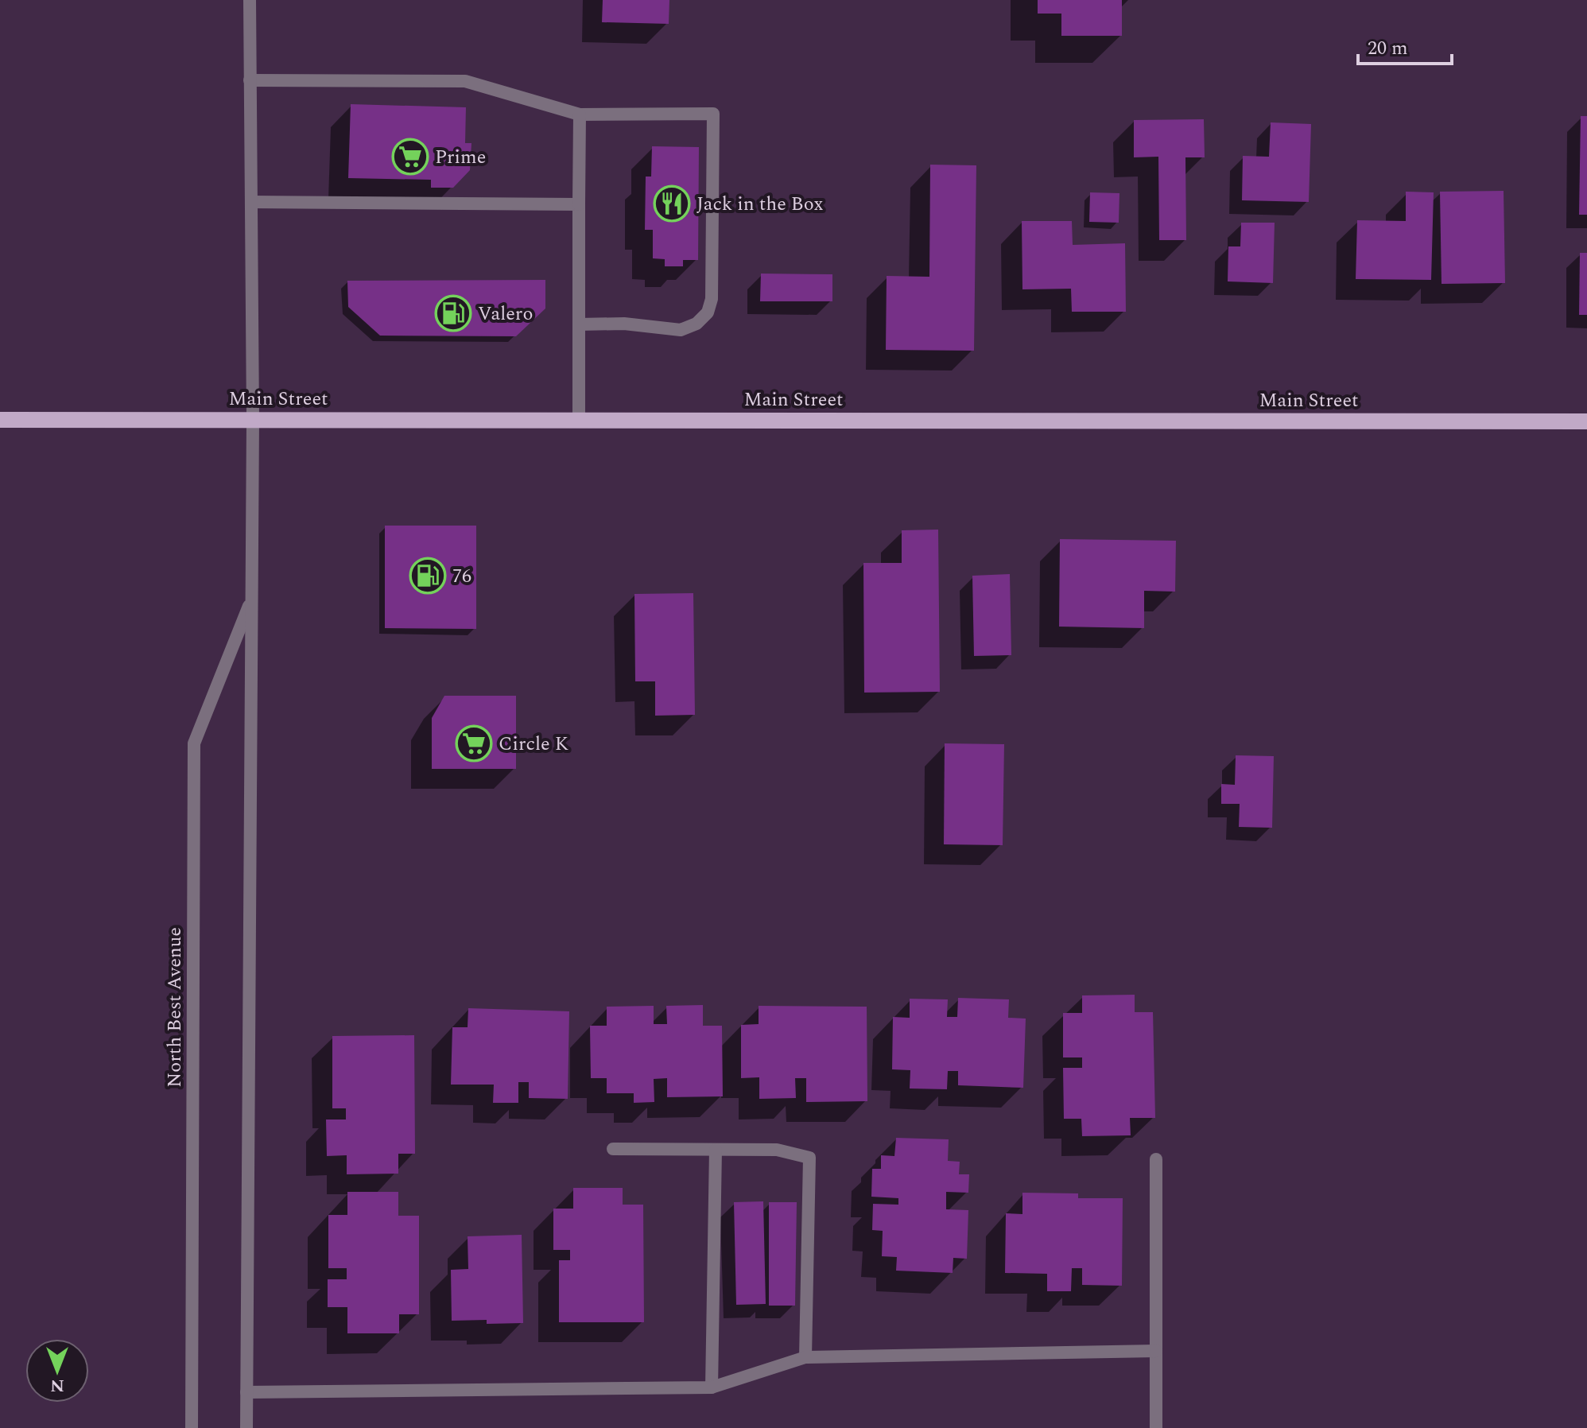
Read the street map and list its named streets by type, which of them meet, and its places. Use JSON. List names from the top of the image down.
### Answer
{
  "streets": {
    "main road": ["Main Street"],
    "street": ["North Best Avenue"]
  },
  "crossings": [
    ["Main Street", "North Best Avenue"]
  ],
  "places": {
    "supermarket": ["Prime", "Circle K"],
    "restaurant": ["Jack in the Box"],
    "fuel station": ["Valero", "76"]
  },
  "scale_bar": "20 m",
  "north": "bottom"
}
